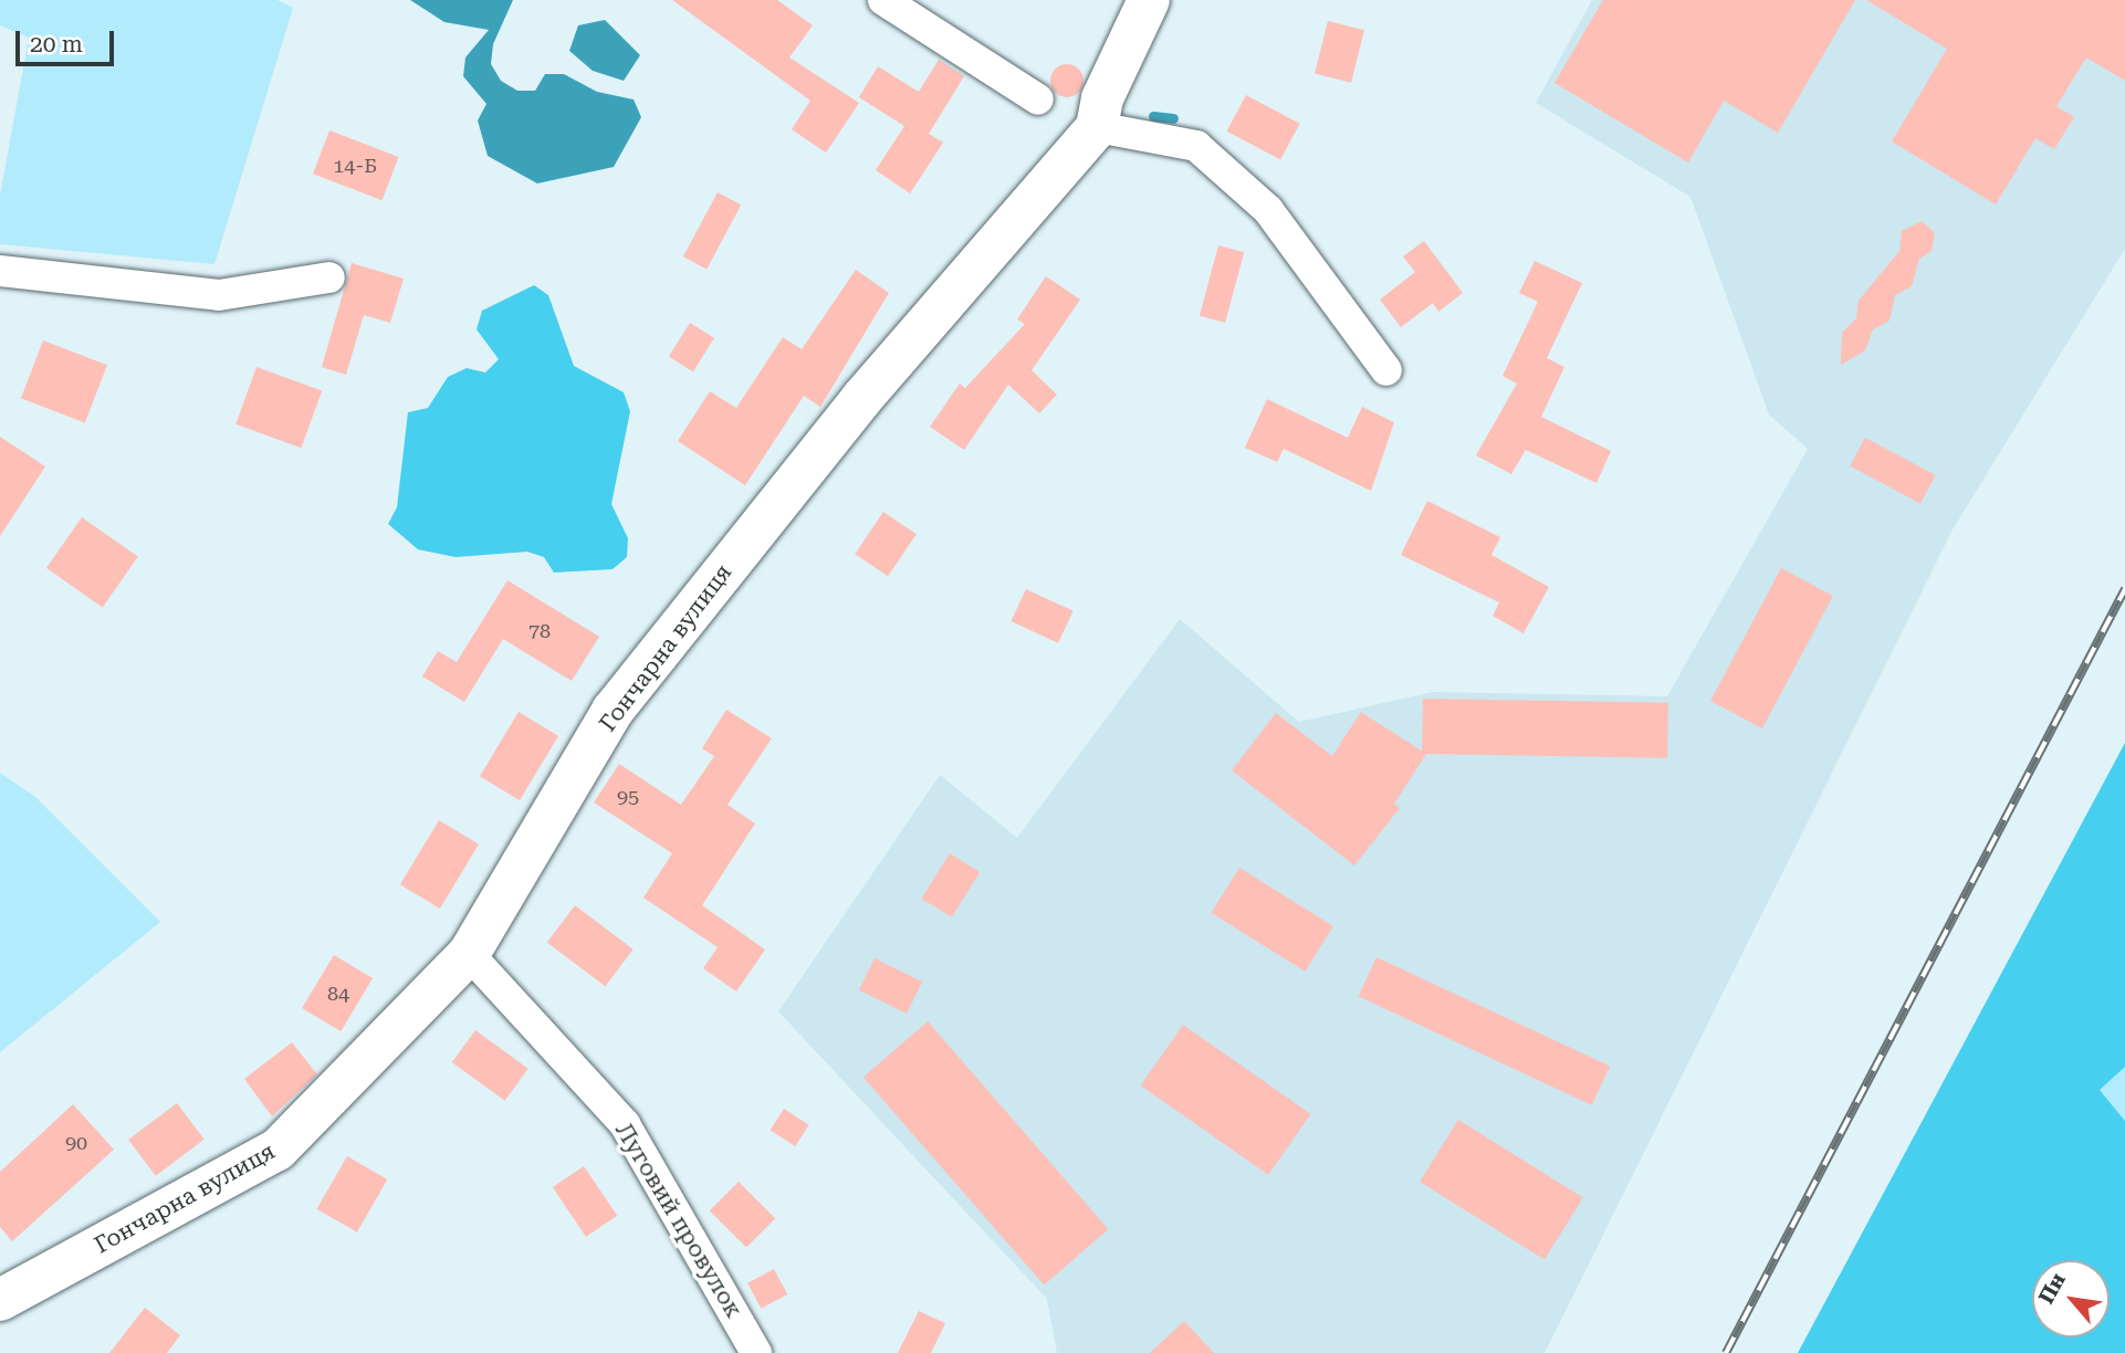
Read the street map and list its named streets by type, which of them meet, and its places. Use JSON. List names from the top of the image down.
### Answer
{
  "streets": {
    "street": ["Гончарна вулиця", "Луговий провулок"]
  },
  "crossings": [
    ["Гончарна вулиця", "Луговий провулок"]
  ],
  "house_numbers": [
    "14-Б",
    "78",
    "95",
    "84",
    "90"
  ],
  "scale_bar": "20 m",
  "north": "top left"
}
